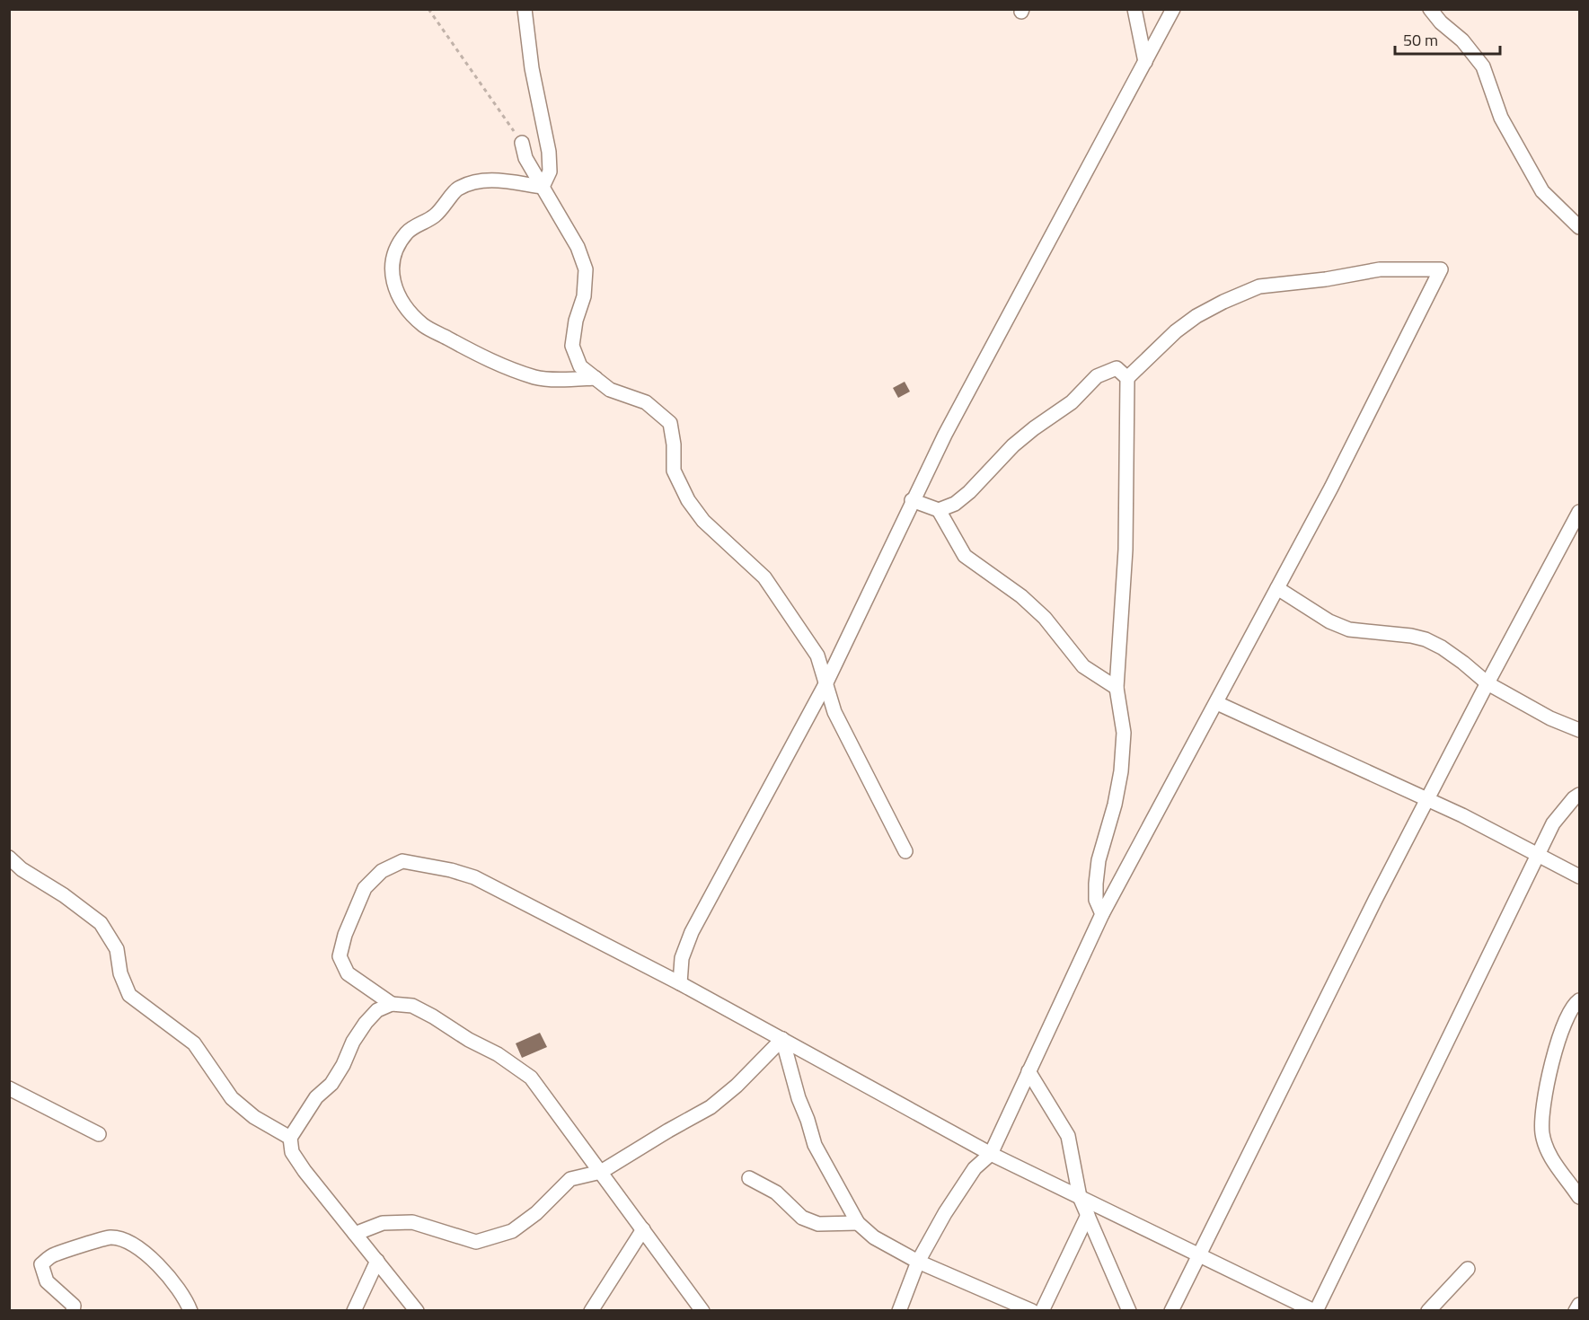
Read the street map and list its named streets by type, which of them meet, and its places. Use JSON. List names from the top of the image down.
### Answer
{
  "scale_bar": "50 m"
}
